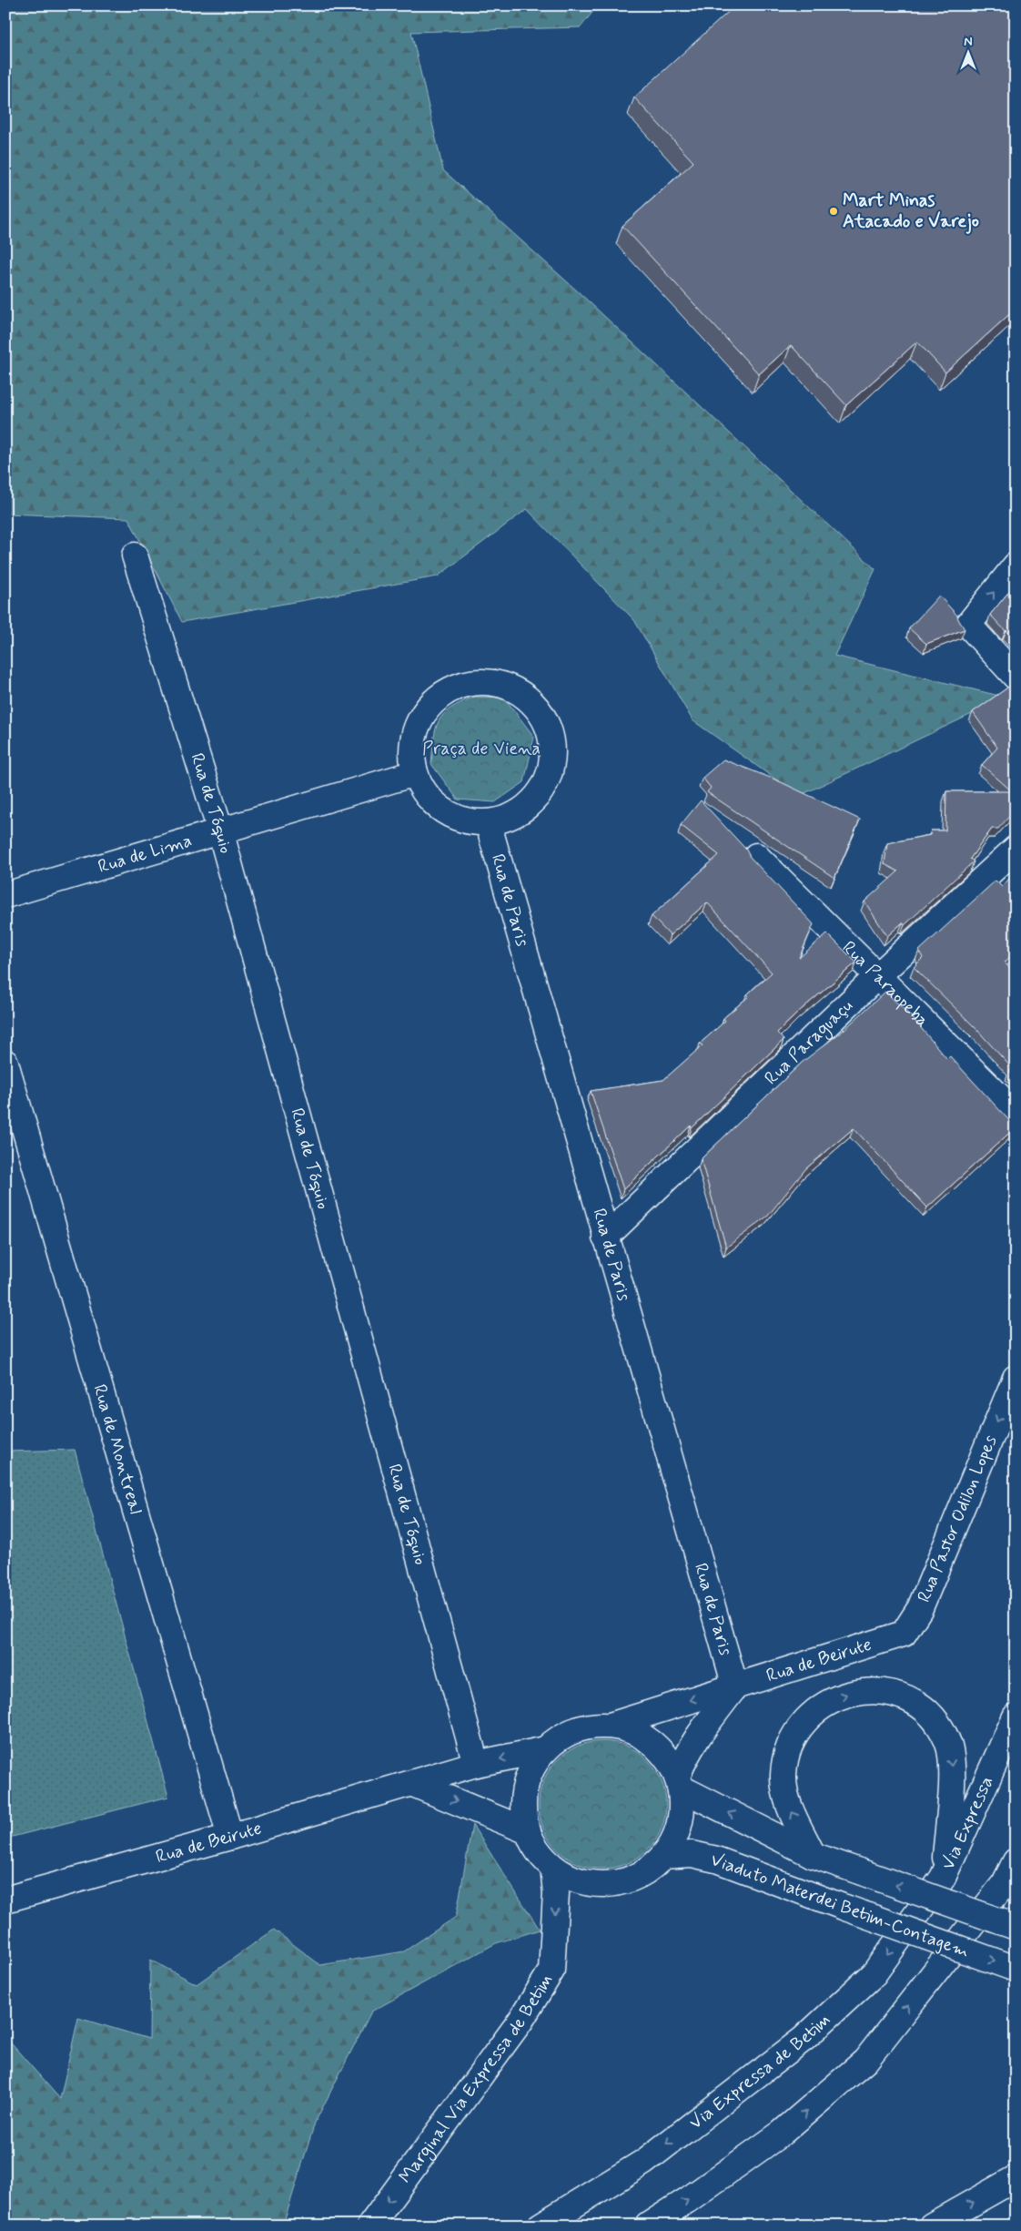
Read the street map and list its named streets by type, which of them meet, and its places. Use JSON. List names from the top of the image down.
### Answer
{
  "streets": {
    "main road": [
      "Rua de Tóquio",
      "Rua de Lima",
      "Rua de Paris",
      "Rua Paraopeba",
      "Rua Paraguaçu",
      "Rua de Montreal",
      "Rua Pastor Odilon Lopes",
      "Rua de Beirute",
      "Via Expressa",
      "Viaduto Materdei Betim-Contagem",
      "Via Expressa de Betim",
      "Marginal Via Expressa de Betim"
    ]
  },
  "crossings": [
    ["Rua de Tóquio", "Rua de Lima"],
    ["Rua de Tóquio", "Rua de Beirute"],
    ["Rua de Lima", "Rua de Paris"],
    ["Rua de Paris", "Rua Paraguaçu"],
    ["Rua de Paris", "Rua de Beirute"],
    ["Rua Paraopeba", "Rua Paraguaçu"],
    ["Rua de Montreal", "Rua de Beirute"],
    ["Rua Pastor Odilon Lopes", "Rua de Beirute"],
    ["Rua de Beirute", "Viaduto Materdei Betim-Contagem"],
    ["Rua de Beirute", "Marginal Via Expressa de Betim"],
    ["Via Expressa", "Via Expressa de Betim"],
    ["Viaduto Materdei Betim-Contagem", "Marginal Via Expressa de Betim"]
  ],
  "one_way": ["Rua Pastor Odilon Lopes", "Marginal Via Expressa de Betim"],
  "parks": ["Praça de Viena"],
  "places": ["Mart Minas Atacado e Varejo"],
  "north": "top"
}
